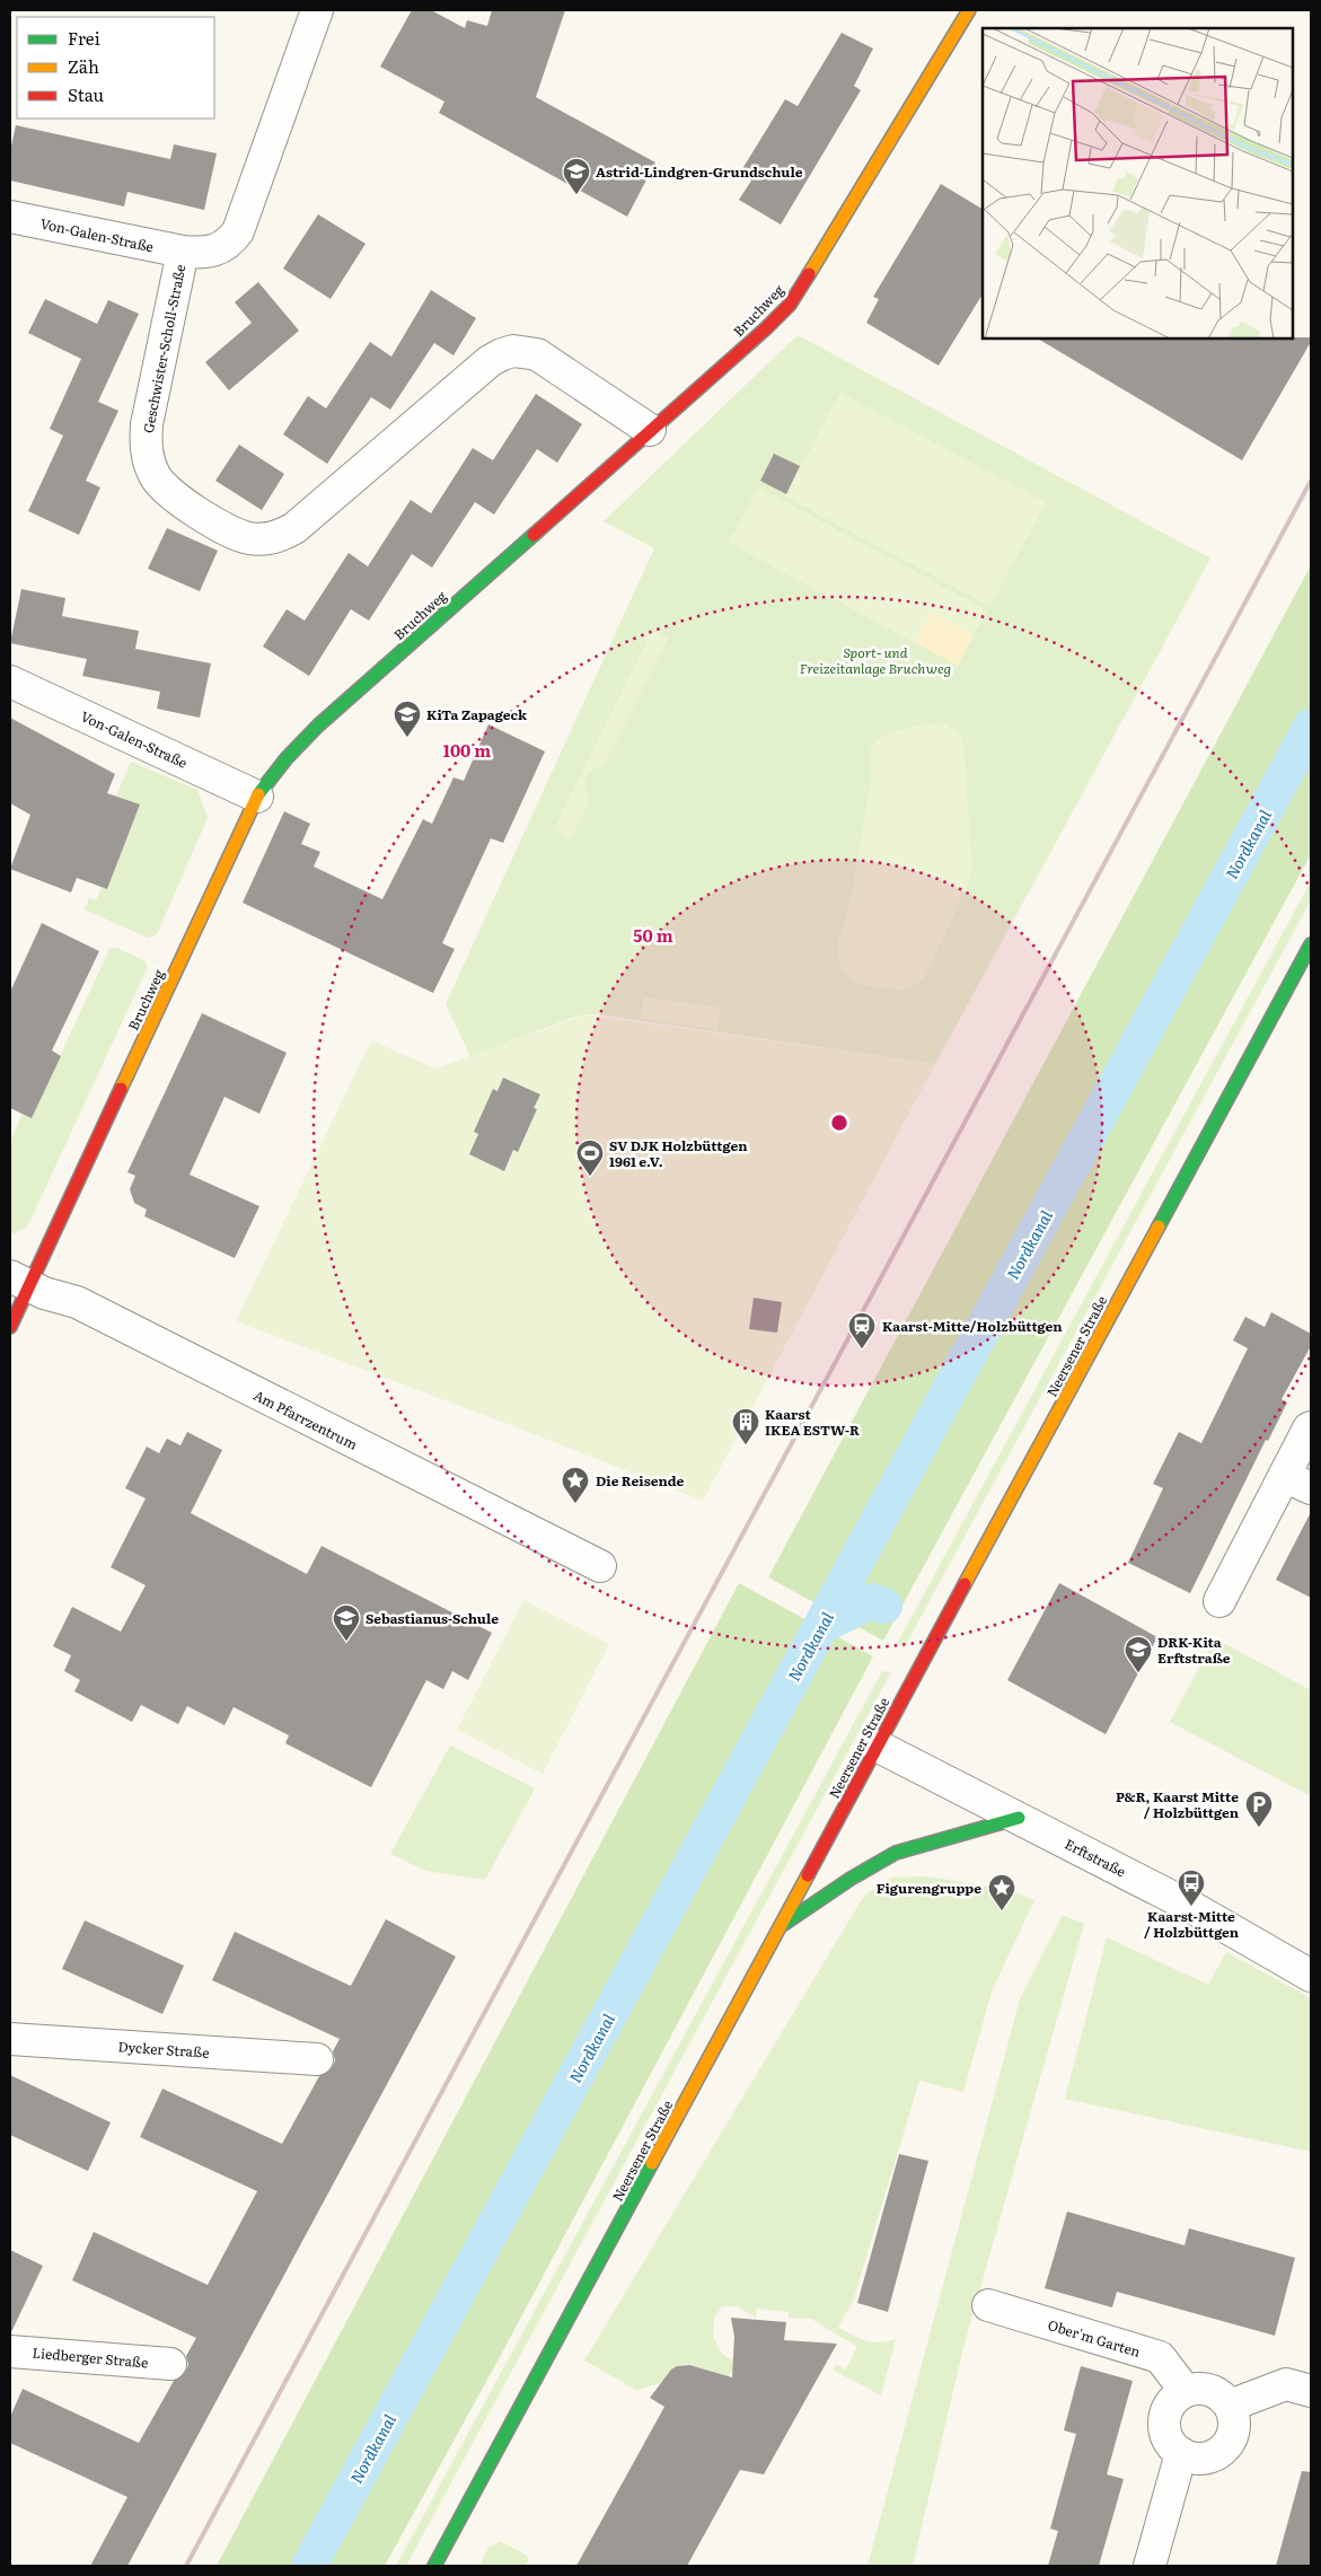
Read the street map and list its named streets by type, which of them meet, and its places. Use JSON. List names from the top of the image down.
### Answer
{
  "streets": {
    "main road": ["Bruchweg", "Neersener Straße"],
    "street": [
      "Von-Galen-Straße",
      "Geschwister-Scholl-Straße",
      "Am Pfarrzentrum",
      "Erftstraße",
      "Dycker Straße",
      "Ober'm Garten",
      "Liedberger Straße"
    ]
  },
  "crossings": [
    ["Von-Galen-Straße", "Bruchweg"],
    ["Von-Galen-Straße", "Geschwister-Scholl-Straße"],
    ["Bruchweg", "Geschwister-Scholl-Straße"],
    ["Bruchweg", "Am Pfarrzentrum"],
    ["Neersener Straße", "Erftstraße"]
  ],
  "water": ["Nordkanal"],
  "parks": ["Sport- und Freizeitanlage Bruchweg"],
  "places": {
    "school or university": [
      "Astrid-Lindgren-Grundschule",
      "KiTa Zapageck",
      "Sebastianus-Schule",
      "DRK-Kita Erftstraße"
    ],
    "sports": ["SV DJK Holzbüttgen 1961 e.V."],
    "station": ["Kaarst-Mitte/Holzbüttgen"],
    "building": ["Kaarst IKEA ESTW-R"],
    "place": ["Die Reisende", "Figurengruppe"],
    "parking": ["P&R, Kaarst Mitte / Holzbüttgen"],
    "bus stop": ["Kaarst-Mitte / Holzbüttgen"]
  },
  "legend": ["Frei", "Zäh", "Stau"],
  "rings": ["100 m", "50 m"]
}
